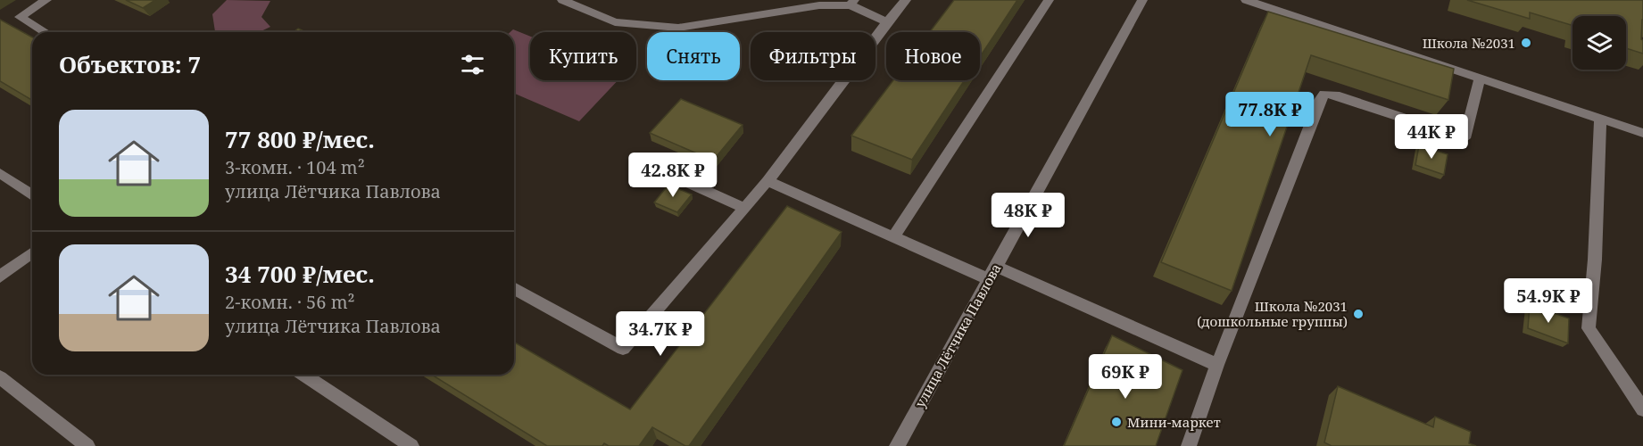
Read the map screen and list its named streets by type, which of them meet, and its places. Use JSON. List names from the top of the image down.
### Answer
{
  "streets": {
    "street": ["улица Лётчика Павлова"]
  },
  "places": ["Школа №2031", "Школа №2031 (дошкольные группы)", "Мини-маркет"],
  "page": {
    "chip": [
      "Купить",
      "Снять",
      "Фильтры",
      "Новое"
    ],
    "heading": "Объектов: 7",
    "price": [
      "77.8K ₽",
      "44K ₽",
      "42.8K ₽",
      "48K ₽",
      "54.9K ₽",
      "34.7K ₽",
      "69K ₽"
    ],
    "list": [
      {
        "name": "77 800 ₽/мес.",
        "note": "3-комн. · 104 m² · улица Лётчика Павлова"
      },
      {
        "name": "34 700 ₽/мес.",
        "note": "2-комн. · 56 m² · улица Лётчика Павлова"
      }
    ]
  }
}
